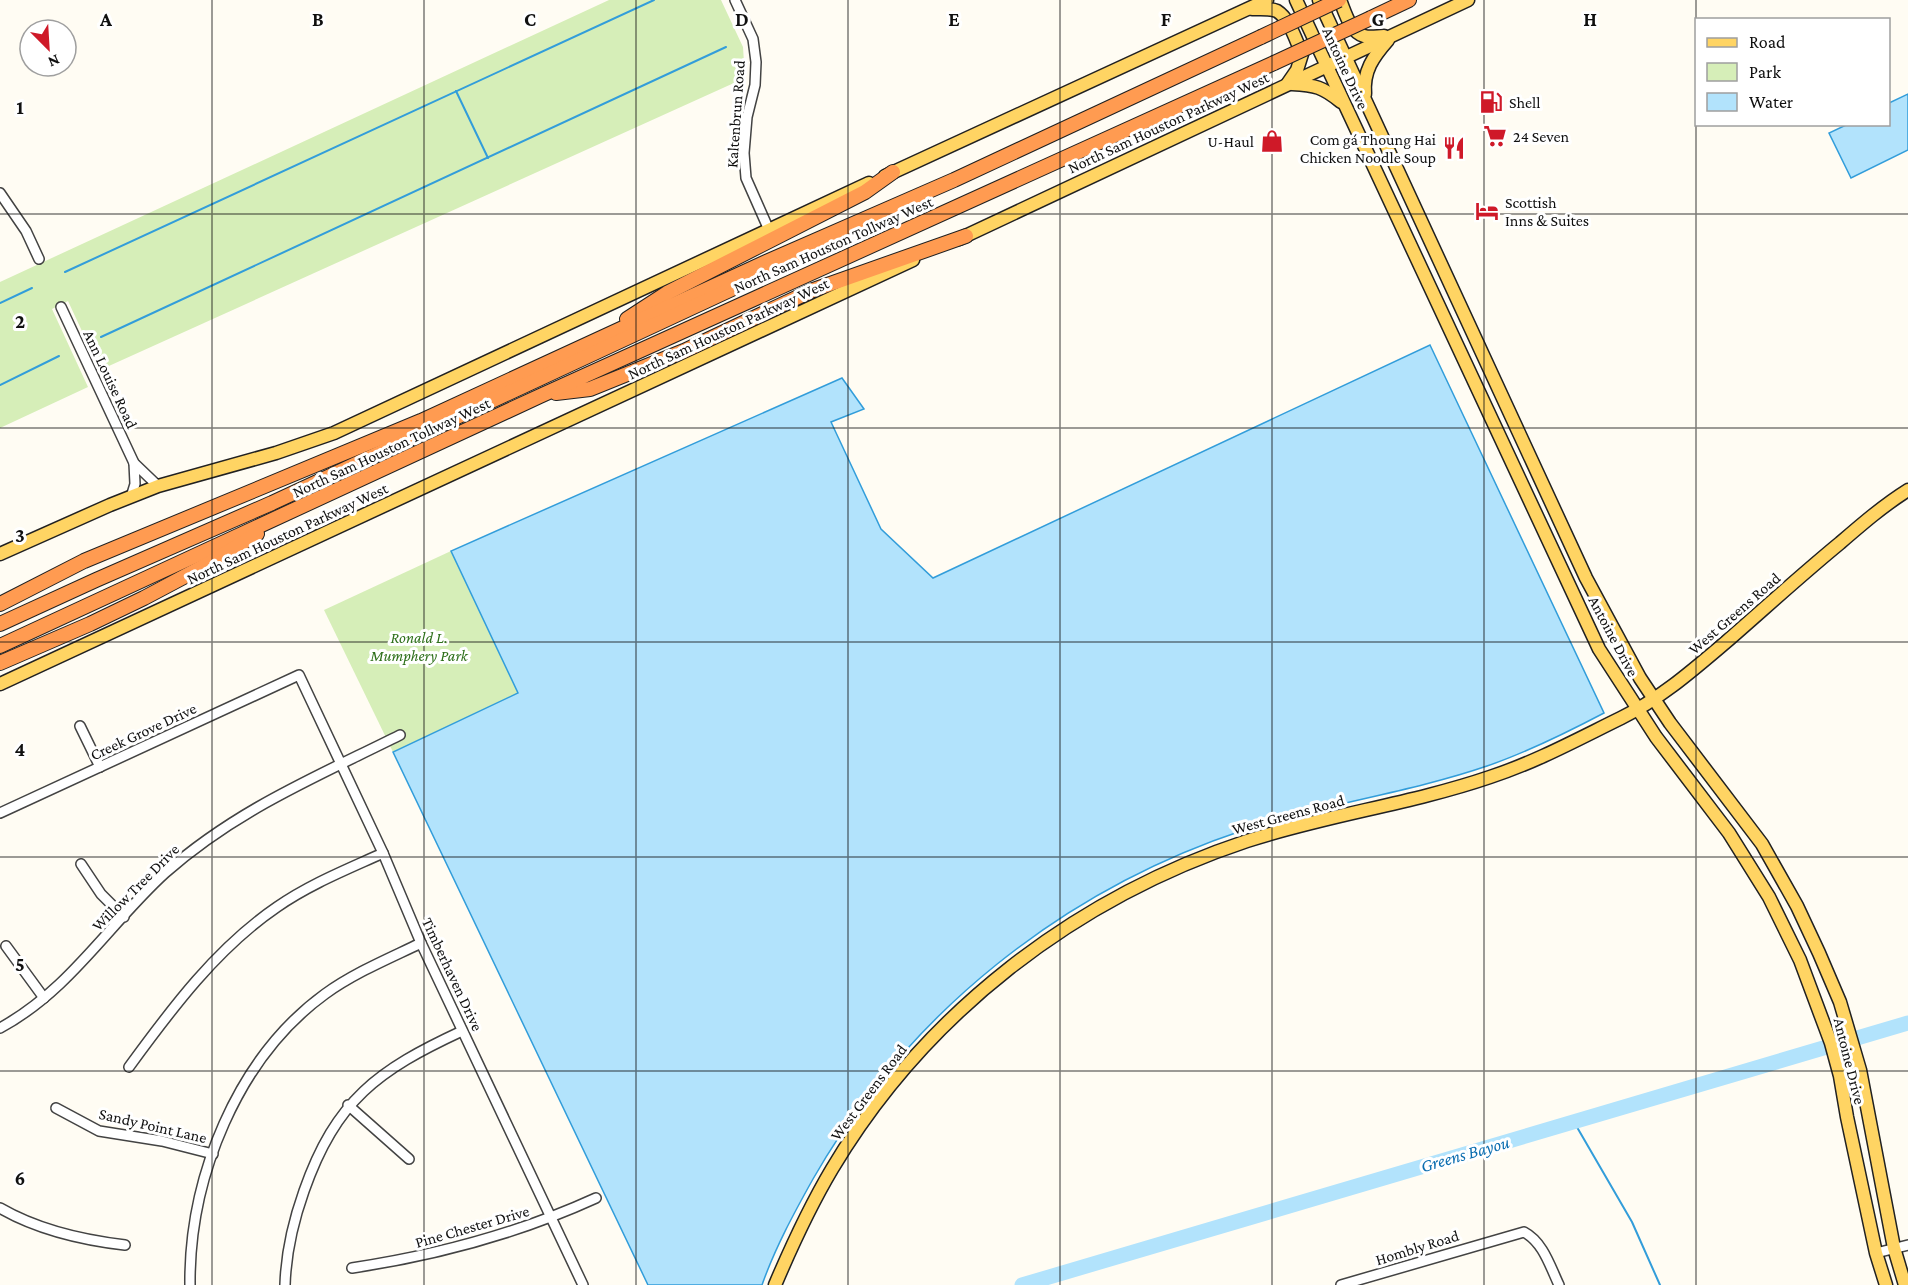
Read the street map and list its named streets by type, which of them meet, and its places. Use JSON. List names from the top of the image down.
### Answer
{
  "streets": {
    "highway": ["North Sam Houston Tollway West"],
    "main road": ["Antoine Drive", "North Sam Houston Parkway West", "West Greens Road"],
    "street": [
      "Kaltenbrun Road",
      "Ann Louise Road",
      "Creek Grove Drive",
      "Willow Tree Drive",
      "Timberhaven Drive",
      "Sandy Point Lane",
      "Pine Chester Drive",
      "Hombly Road"
    ]
  },
  "crossings": [
    ["Antoine Drive", "North Sam Houston Parkway West"],
    ["Antoine Drive", "West Greens Road"],
    ["Creek Grove Drive", "Timberhaven Drive"],
    ["Willow Tree Drive", "Timberhaven Drive"],
    ["Timberhaven Drive", "Pine Chester Drive"]
  ],
  "water": ["Greens Bayou"],
  "parks": ["Ronald L. Mumphery Park"],
  "places": {
    "fuel station": ["Shell"],
    "supermarket": ["24 Seven"],
    "shop": ["U-Haul"],
    "restaurant": ["Com gá Thoung Hai Chicken Noodle Soup"],
    "hotel": ["Scottish Inns & Suites"]
  },
  "legend": ["Road", "Park", "Water"],
  "north": "bottom right",
  "grid": {
    "columns": [
      "A",
      "B",
      "C",
      "D",
      "E",
      "F",
      "G",
      "H"
    ],
    "rows": [
      "1",
      "2",
      "3",
      "4",
      "5",
      "6"
    ]
  }
}
